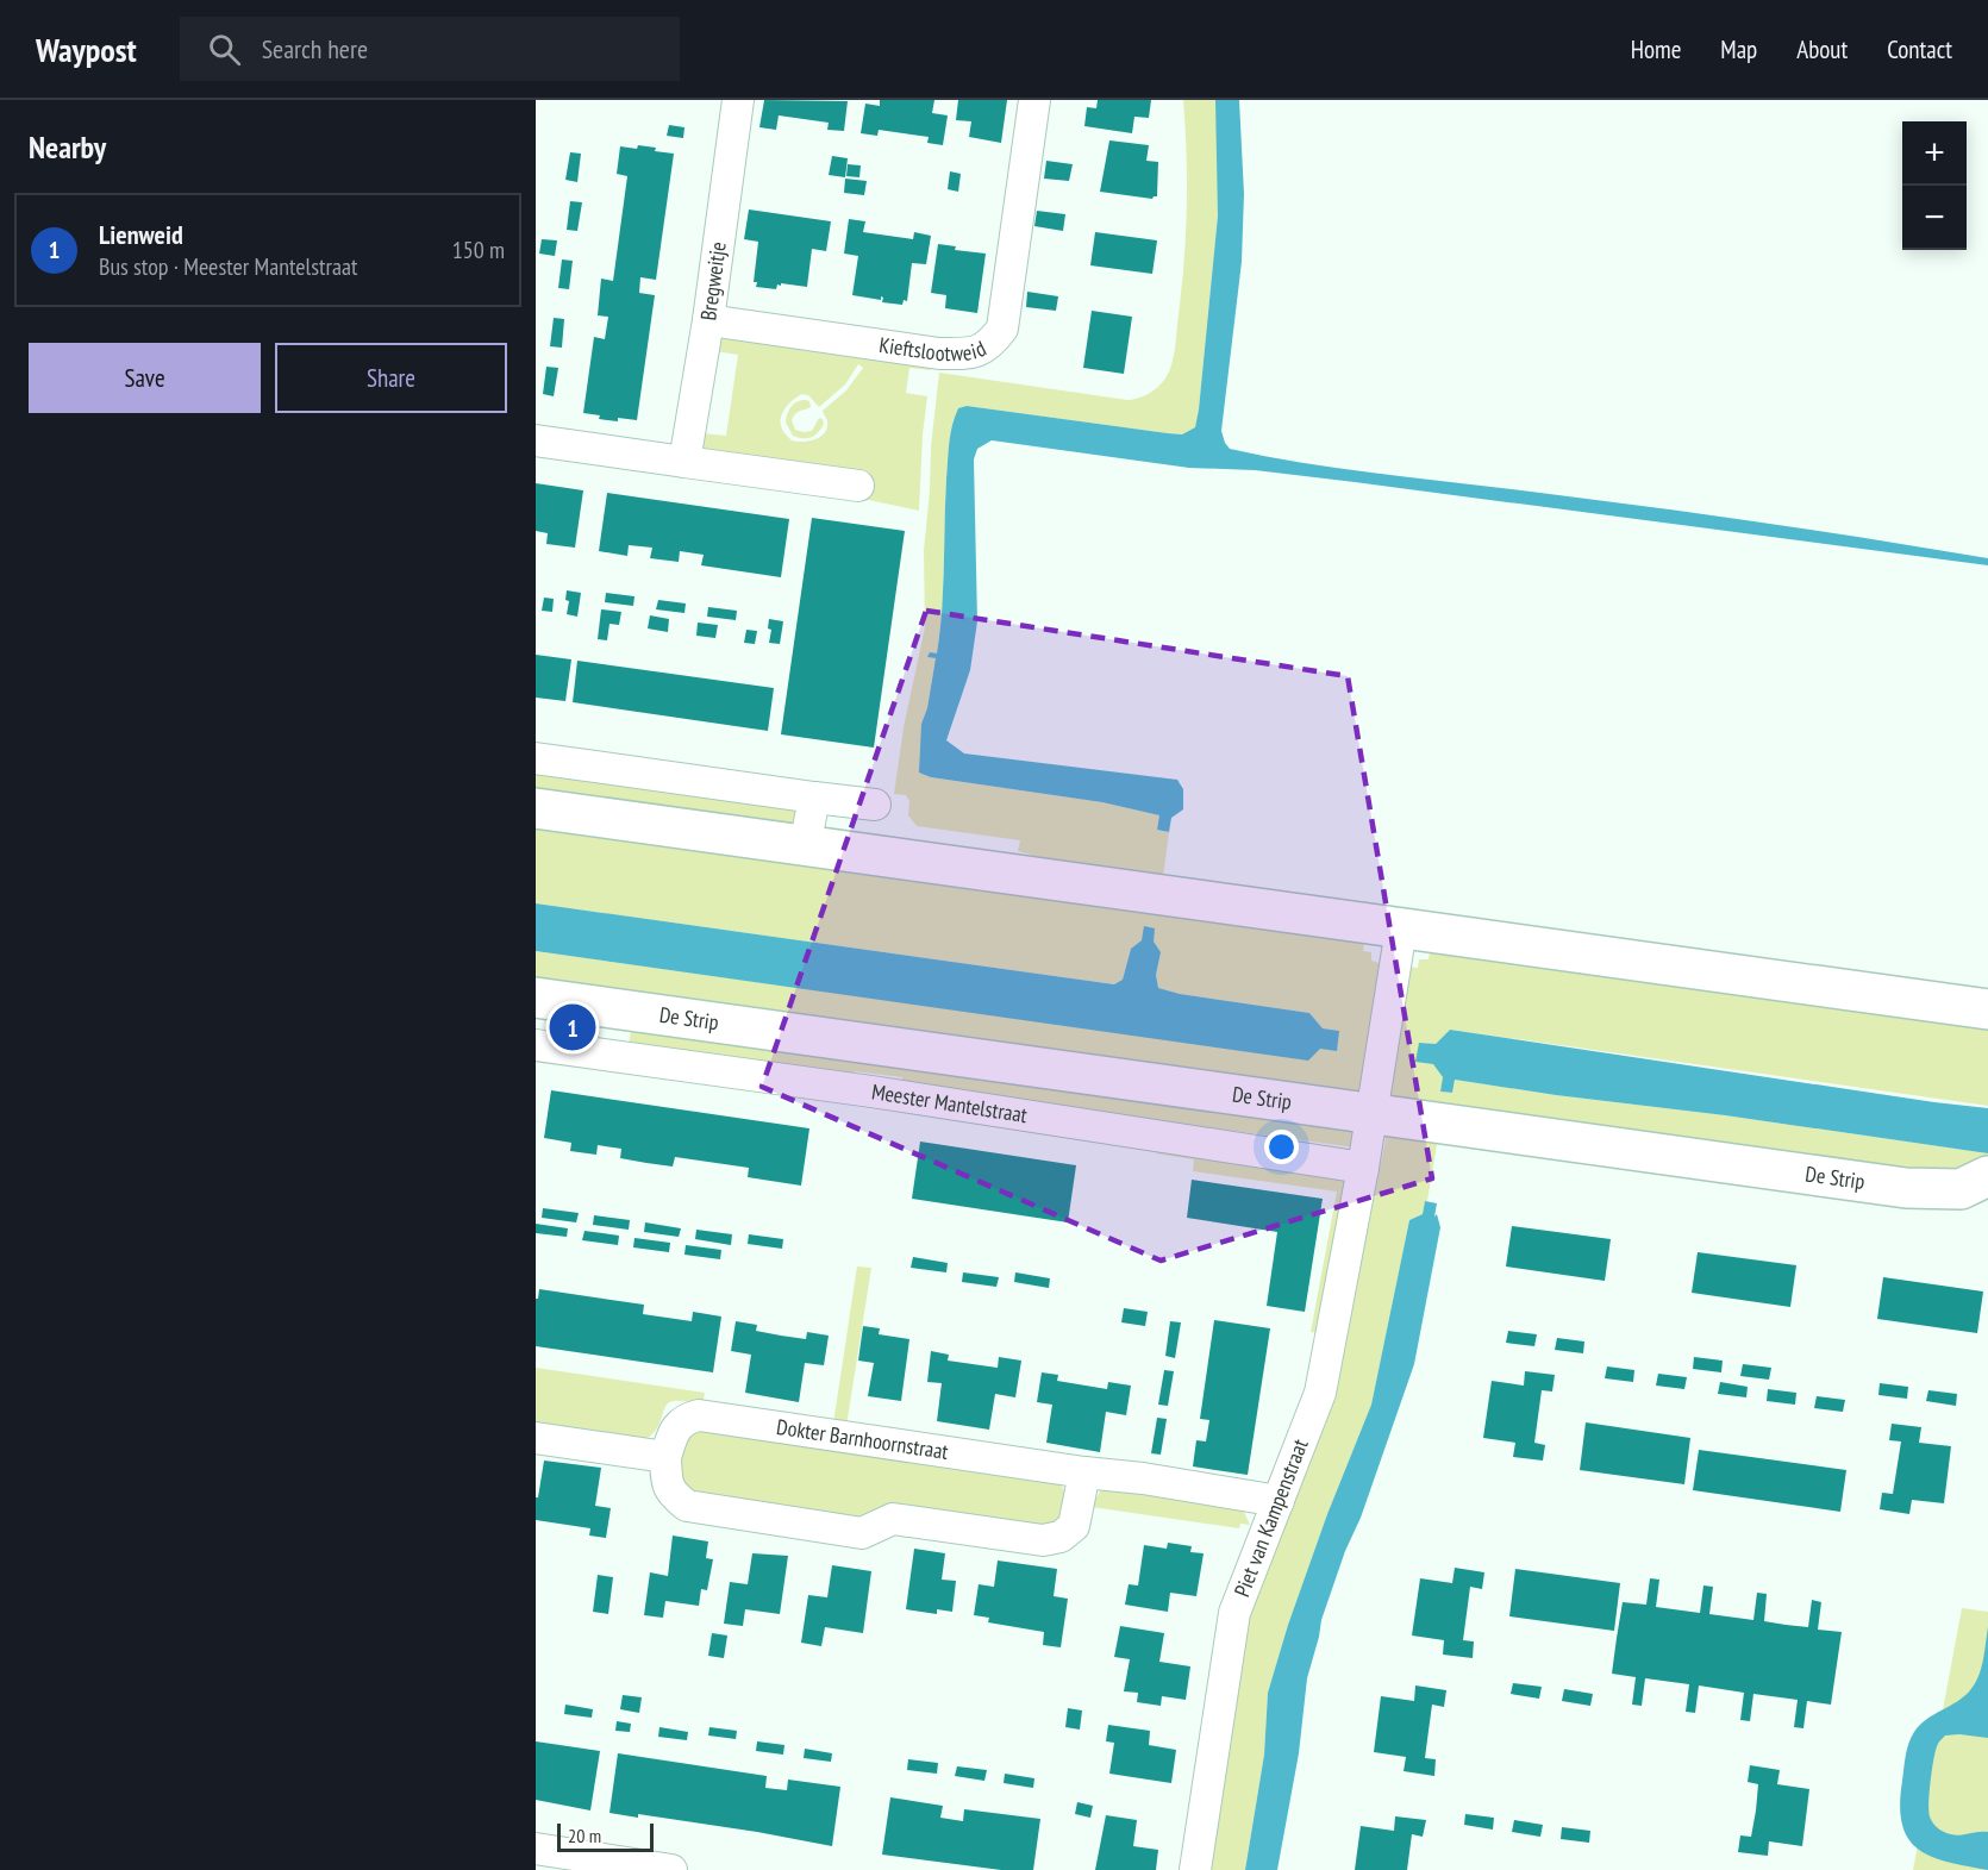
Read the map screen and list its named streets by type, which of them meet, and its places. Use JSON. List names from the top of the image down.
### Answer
{
  "streets": {
    "street": [
      "Bregweitje",
      "Kieftslootweid",
      "De Strip",
      "Meester Mantelstraat",
      "Dokter Barnhoornstraat",
      "Piet van Kampenstraat"
    ]
  },
  "crossings": [
    ["Bregweitje", "Kieftslootweid"],
    ["De Strip", "Piet van Kampenstraat"],
    ["Meester Mantelstraat", "Piet van Kampenstraat"],
    ["Dokter Barnhoornstraat", "Piet van Kampenstraat"]
  ],
  "scale_bar": "20 m",
  "page": {
    "header": "Waypost",
    "search": "Search here",
    "nav": [
      "Home",
      "Map",
      "About",
      "Contact"
    ],
    "heading": "Nearby",
    "map_buttons": ["+", "−"],
    "list": [
      {
        "mark": "1",
        "name": "Lienweid",
        "note": "Bus stop · Meester Mantelstraat",
        "value": "150 m"
      }
    ],
    "buttons": ["Save", "Share"],
    "pins": "1",
    "scale": "20 m"
  }
}
